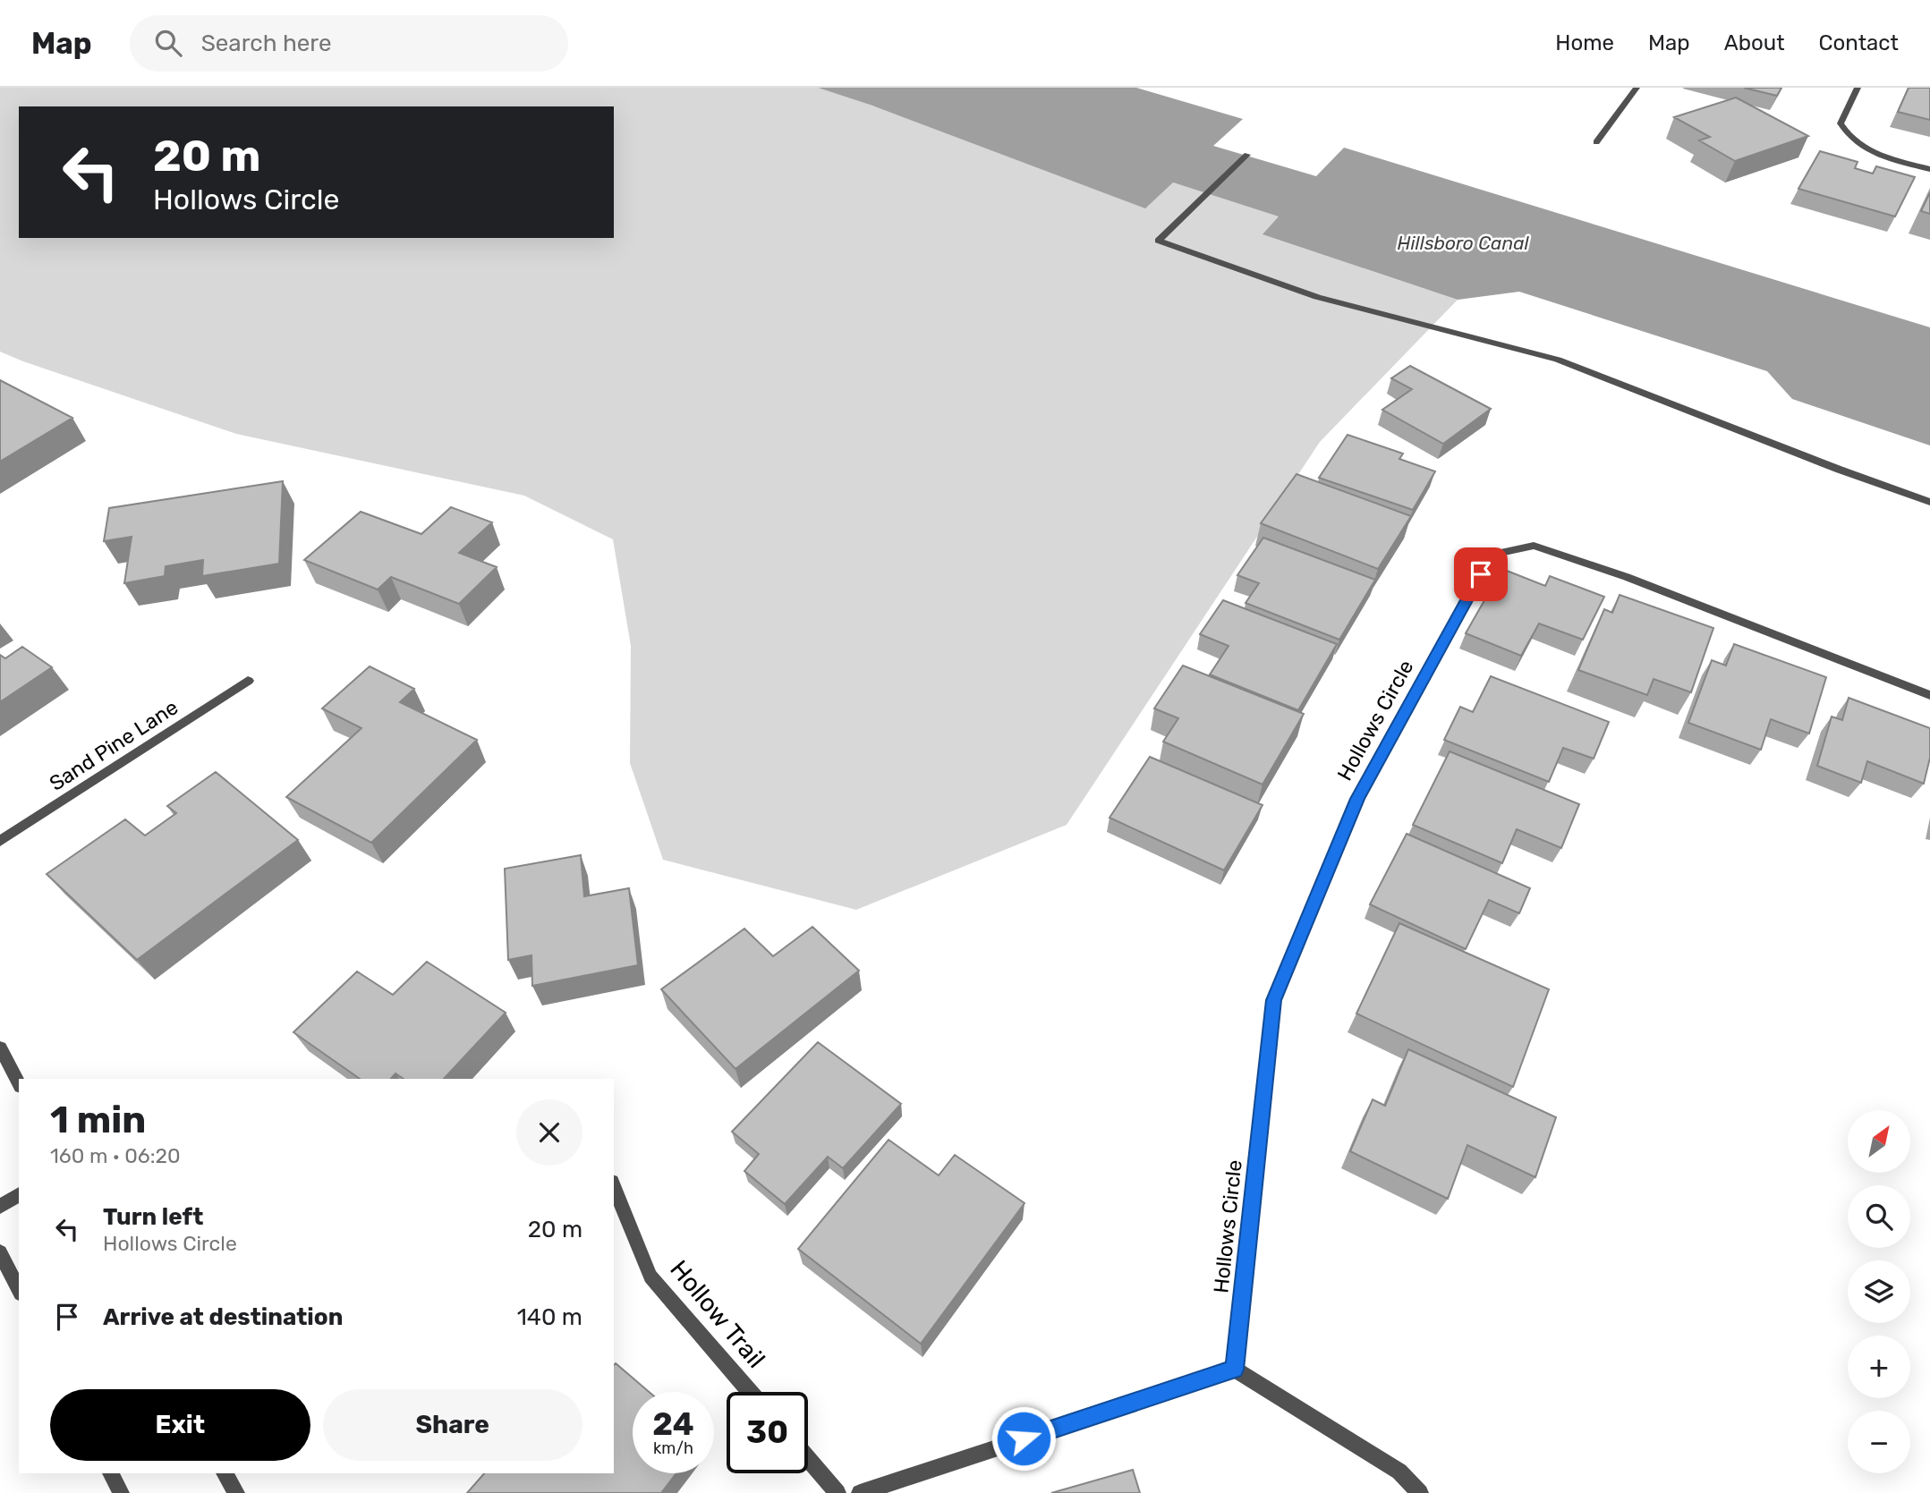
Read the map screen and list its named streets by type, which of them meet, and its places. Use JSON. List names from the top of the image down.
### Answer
{
  "streets": {
    "street": ["Hollows Circle", "Sand Pine Lane", "Hollow Trail"]
  },
  "water": ["Hillsboro Canal"],
  "north": "top right",
  "page": {
    "header": "Map",
    "search": "Search here",
    "nav": [
      "Home",
      "Map",
      "About",
      "Contact"
    ],
    "turn": ["20 m", "Hollows Circle"],
    "heading": ["1 min", "160 m · 06:20"],
    "map_buttons": ["+", "−"],
    "list": [
      {
        "name": "Turn left",
        "note": "Hollows Circle",
        "value": "20 m"
      },
      {
        "name": "Arrive at destination",
        "value": "140 m"
      }
    ],
    "buttons": ["Exit", "Share"],
    "speed": "24 km/h",
    "limit": "30"
  }
}
